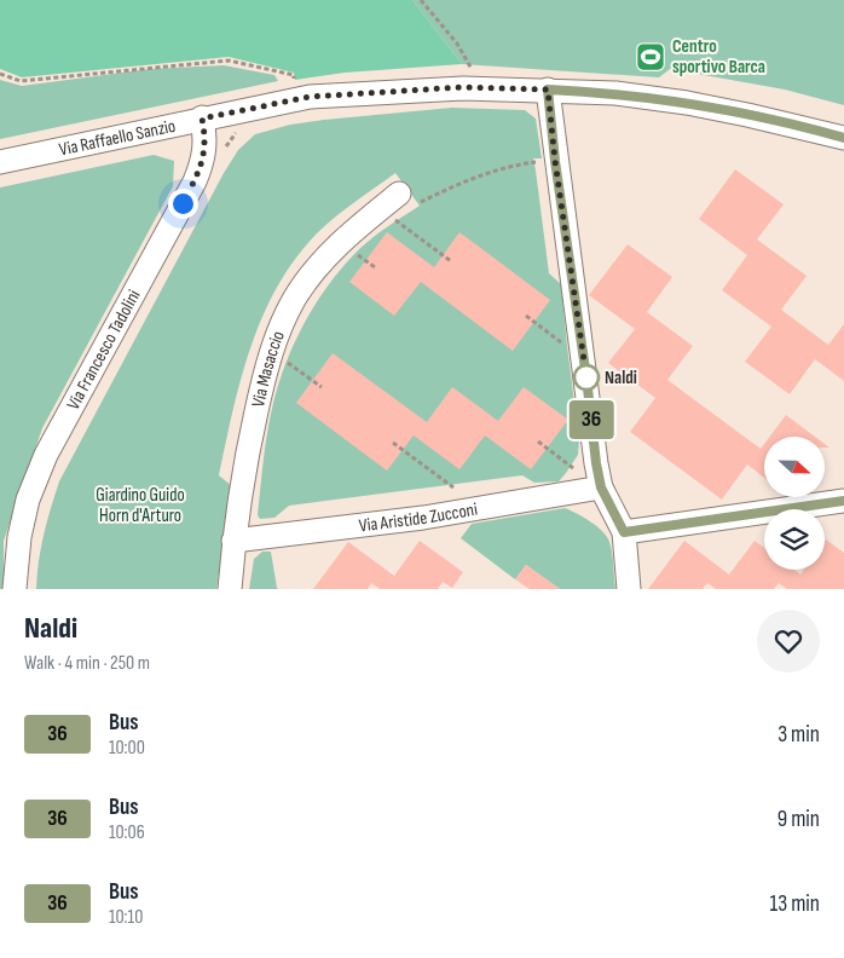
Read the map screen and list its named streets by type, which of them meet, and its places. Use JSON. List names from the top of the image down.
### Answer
{
  "streets": {
    "street": [
      "Via Raffaello Sanzio",
      "Via Francesco Tadolini",
      "Via Masaccio",
      "Via Aristide Zucconi"
    ]
  },
  "crossings": [
    ["Via Raffaello Sanzio", "Via Francesco Tadolini"],
    ["Via Masaccio", "Via Aristide Zucconi"]
  ],
  "parks": ["Giardino Guido Horn d'Arturo"],
  "places": {
    "sports": ["Centro sportivo Barca"],
    "other": ["Naldi"]
  },
  "lines": ["bus line 36"],
  "north": "right",
  "page": {
    "on_map": "36",
    "heading": ["Naldi", "Walk · 4 min · 250 m"],
    "list": [
      {
        "mark": "36",
        "name": "Bus",
        "note": "10:00",
        "value": "3 min"
      },
      {
        "mark": "36",
        "name": "Bus",
        "note": "10:06",
        "value": "9 min"
      },
      {
        "mark": "36",
        "name": "Bus",
        "note": "10:10",
        "value": "13 min"
      }
    ]
  }
}
